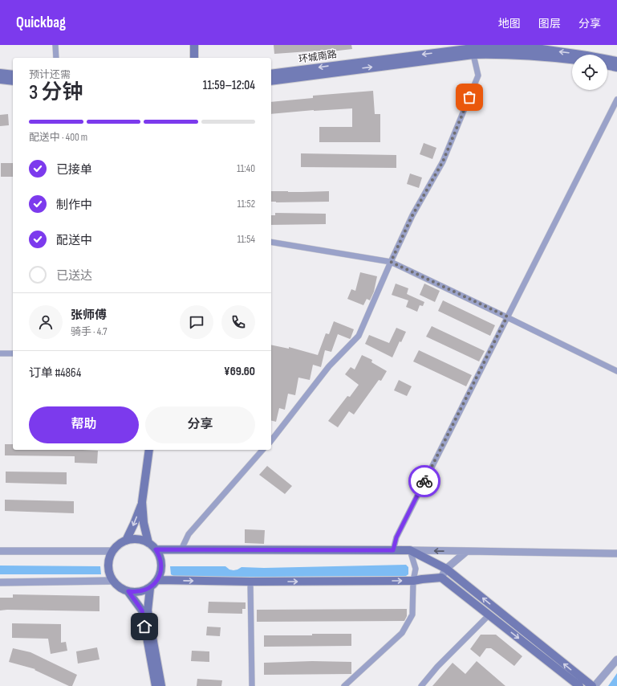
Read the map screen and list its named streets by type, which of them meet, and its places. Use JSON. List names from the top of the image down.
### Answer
{
  "streets": {
    "main road": ["环城南路"]
  },
  "page": {
    "header": "Quickbag",
    "nav": ["地图", "图层", "分享"],
    "heading": ["3 分钟", "预计还需", "11:59–12:04"],
    "panel": [
      "张师傅",
      "骑手 · 4.7",
      "订单 #4864",
      "¥69.60"
    ],
    "bar": "配送中 · 400 m",
    "list": [
      ["已接单", "11:40"],
      ["制作中", "11:52"],
      ["配送中", "11:54"],
      "已送达"
    ],
    "buttons": ["帮助", "分享"]
  }
}
